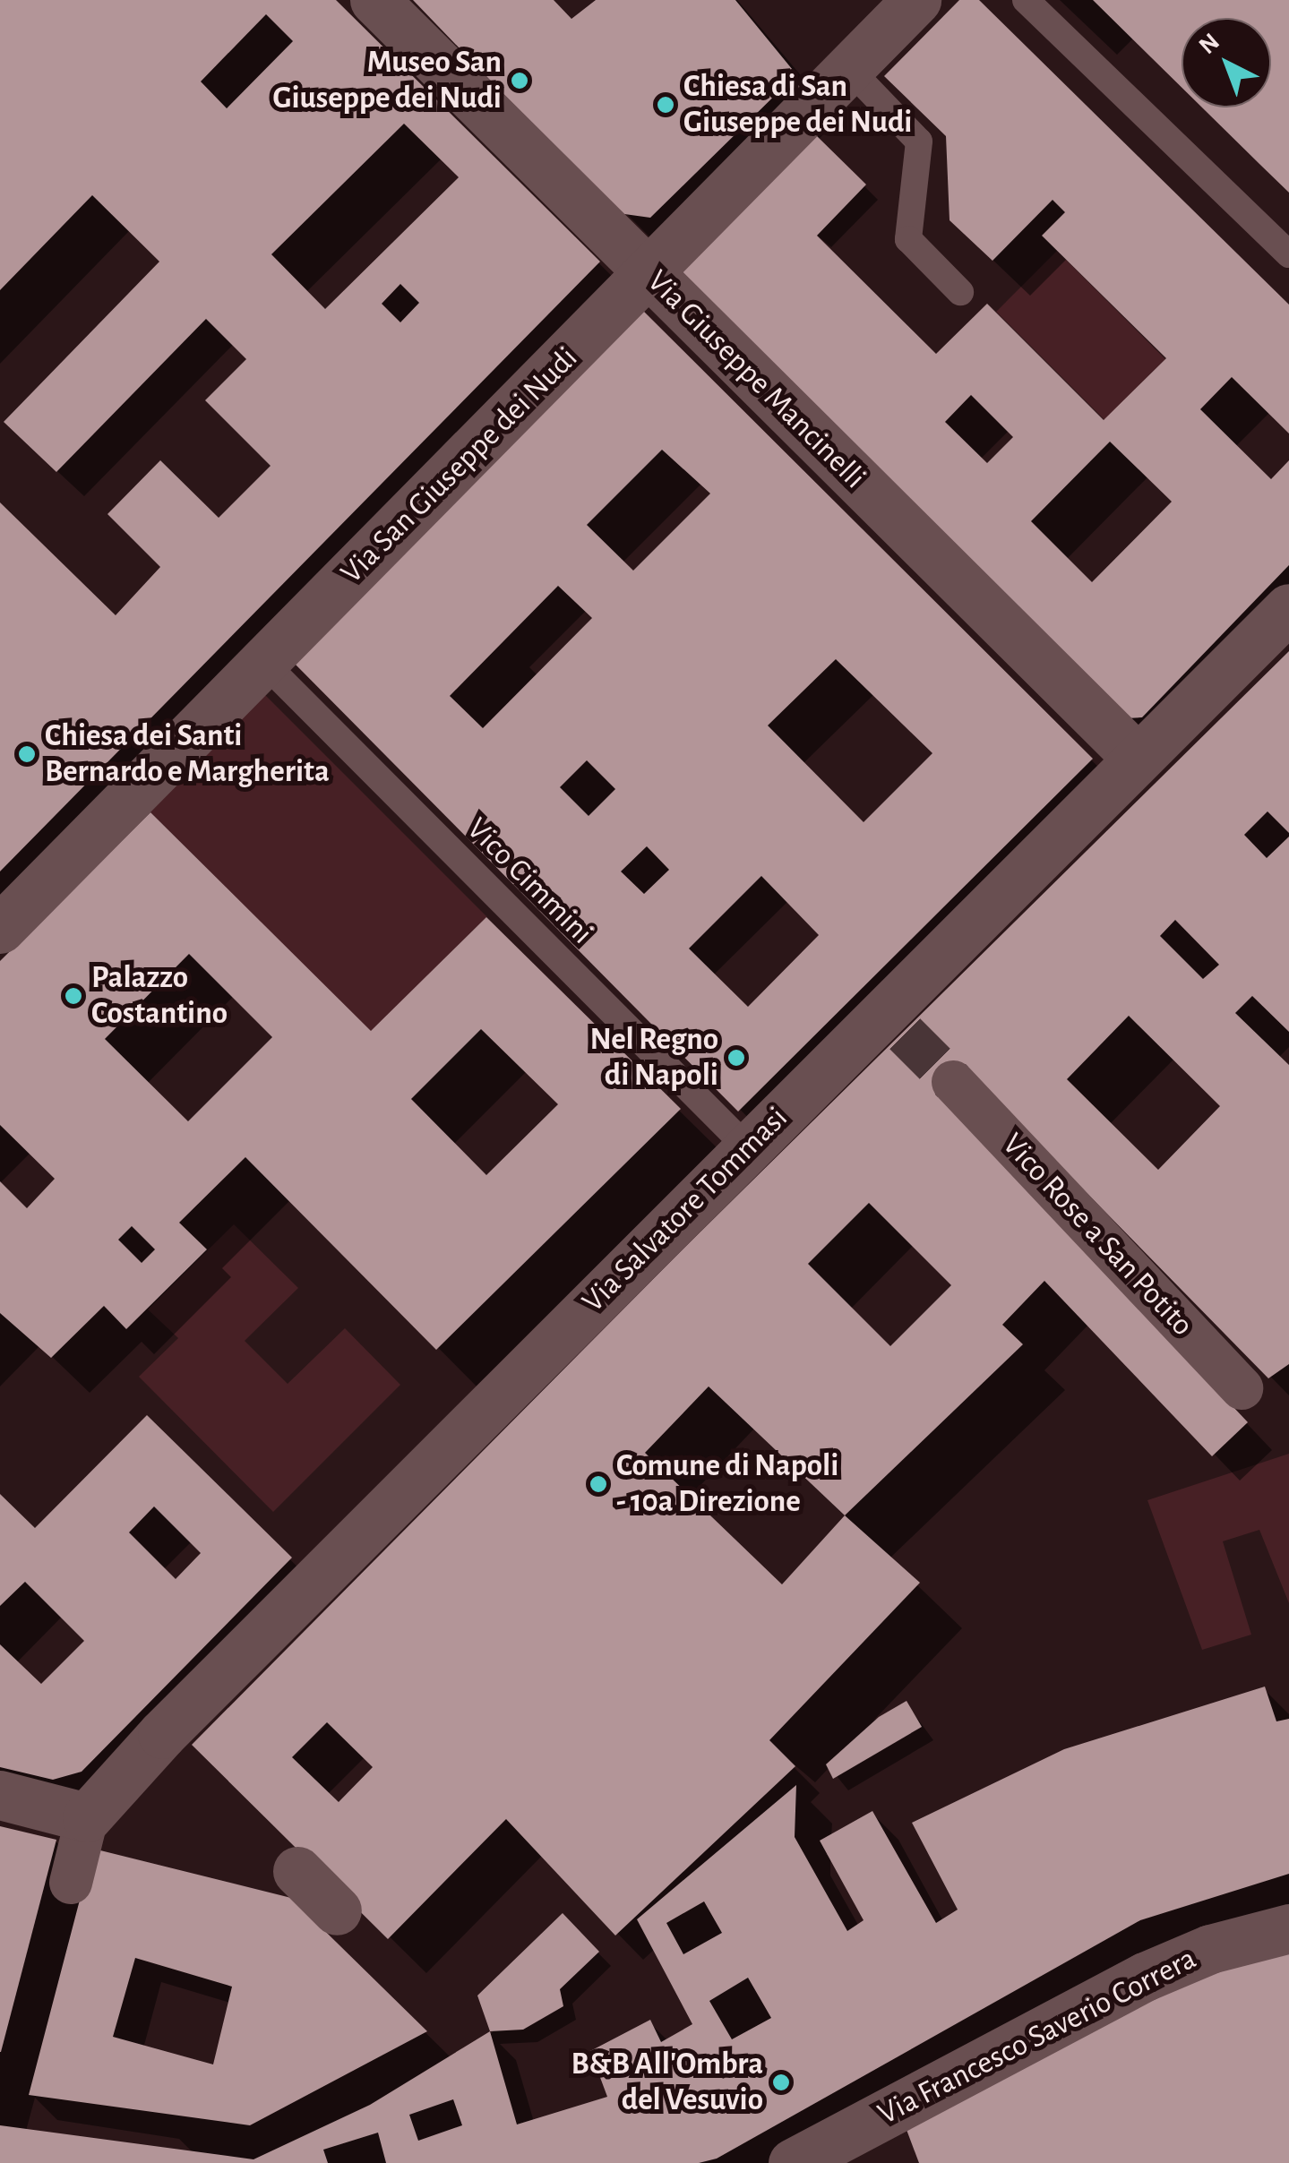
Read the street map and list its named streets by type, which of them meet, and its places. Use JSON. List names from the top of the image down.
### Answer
{
  "streets": {
    "street": [
      "Via Giuseppe Mancinelli",
      "Via San Giuseppe dei Nudi",
      "Via Salvatore Tommasi",
      "Vico Rose a San Potito",
      "Via Francesco Saverio Correra"
    ],
    "lane": ["Vico Cimmini"]
  },
  "crossings": [
    ["Via Giuseppe Mancinelli", "Via San Giuseppe dei Nudi"],
    ["Via Giuseppe Mancinelli", "Via Salvatore Tommasi"],
    ["Via San Giuseppe dei Nudi", "Vico Cimmini"],
    ["Vico Cimmini", "Via Salvatore Tommasi"]
  ],
  "places": [
    "Museo San Giuseppe dei Nudi",
    "Chiesa di San Giuseppe dei Nudi",
    "Chiesa dei Santi Bernardo e Margherita",
    "Palazzo Costantino",
    "Nel Regno di Napoli",
    "Comune di Napoli - 10a Direzione",
    "B&B All'Ombra del Vesuvio"
  ],
  "north": "top left"
}
